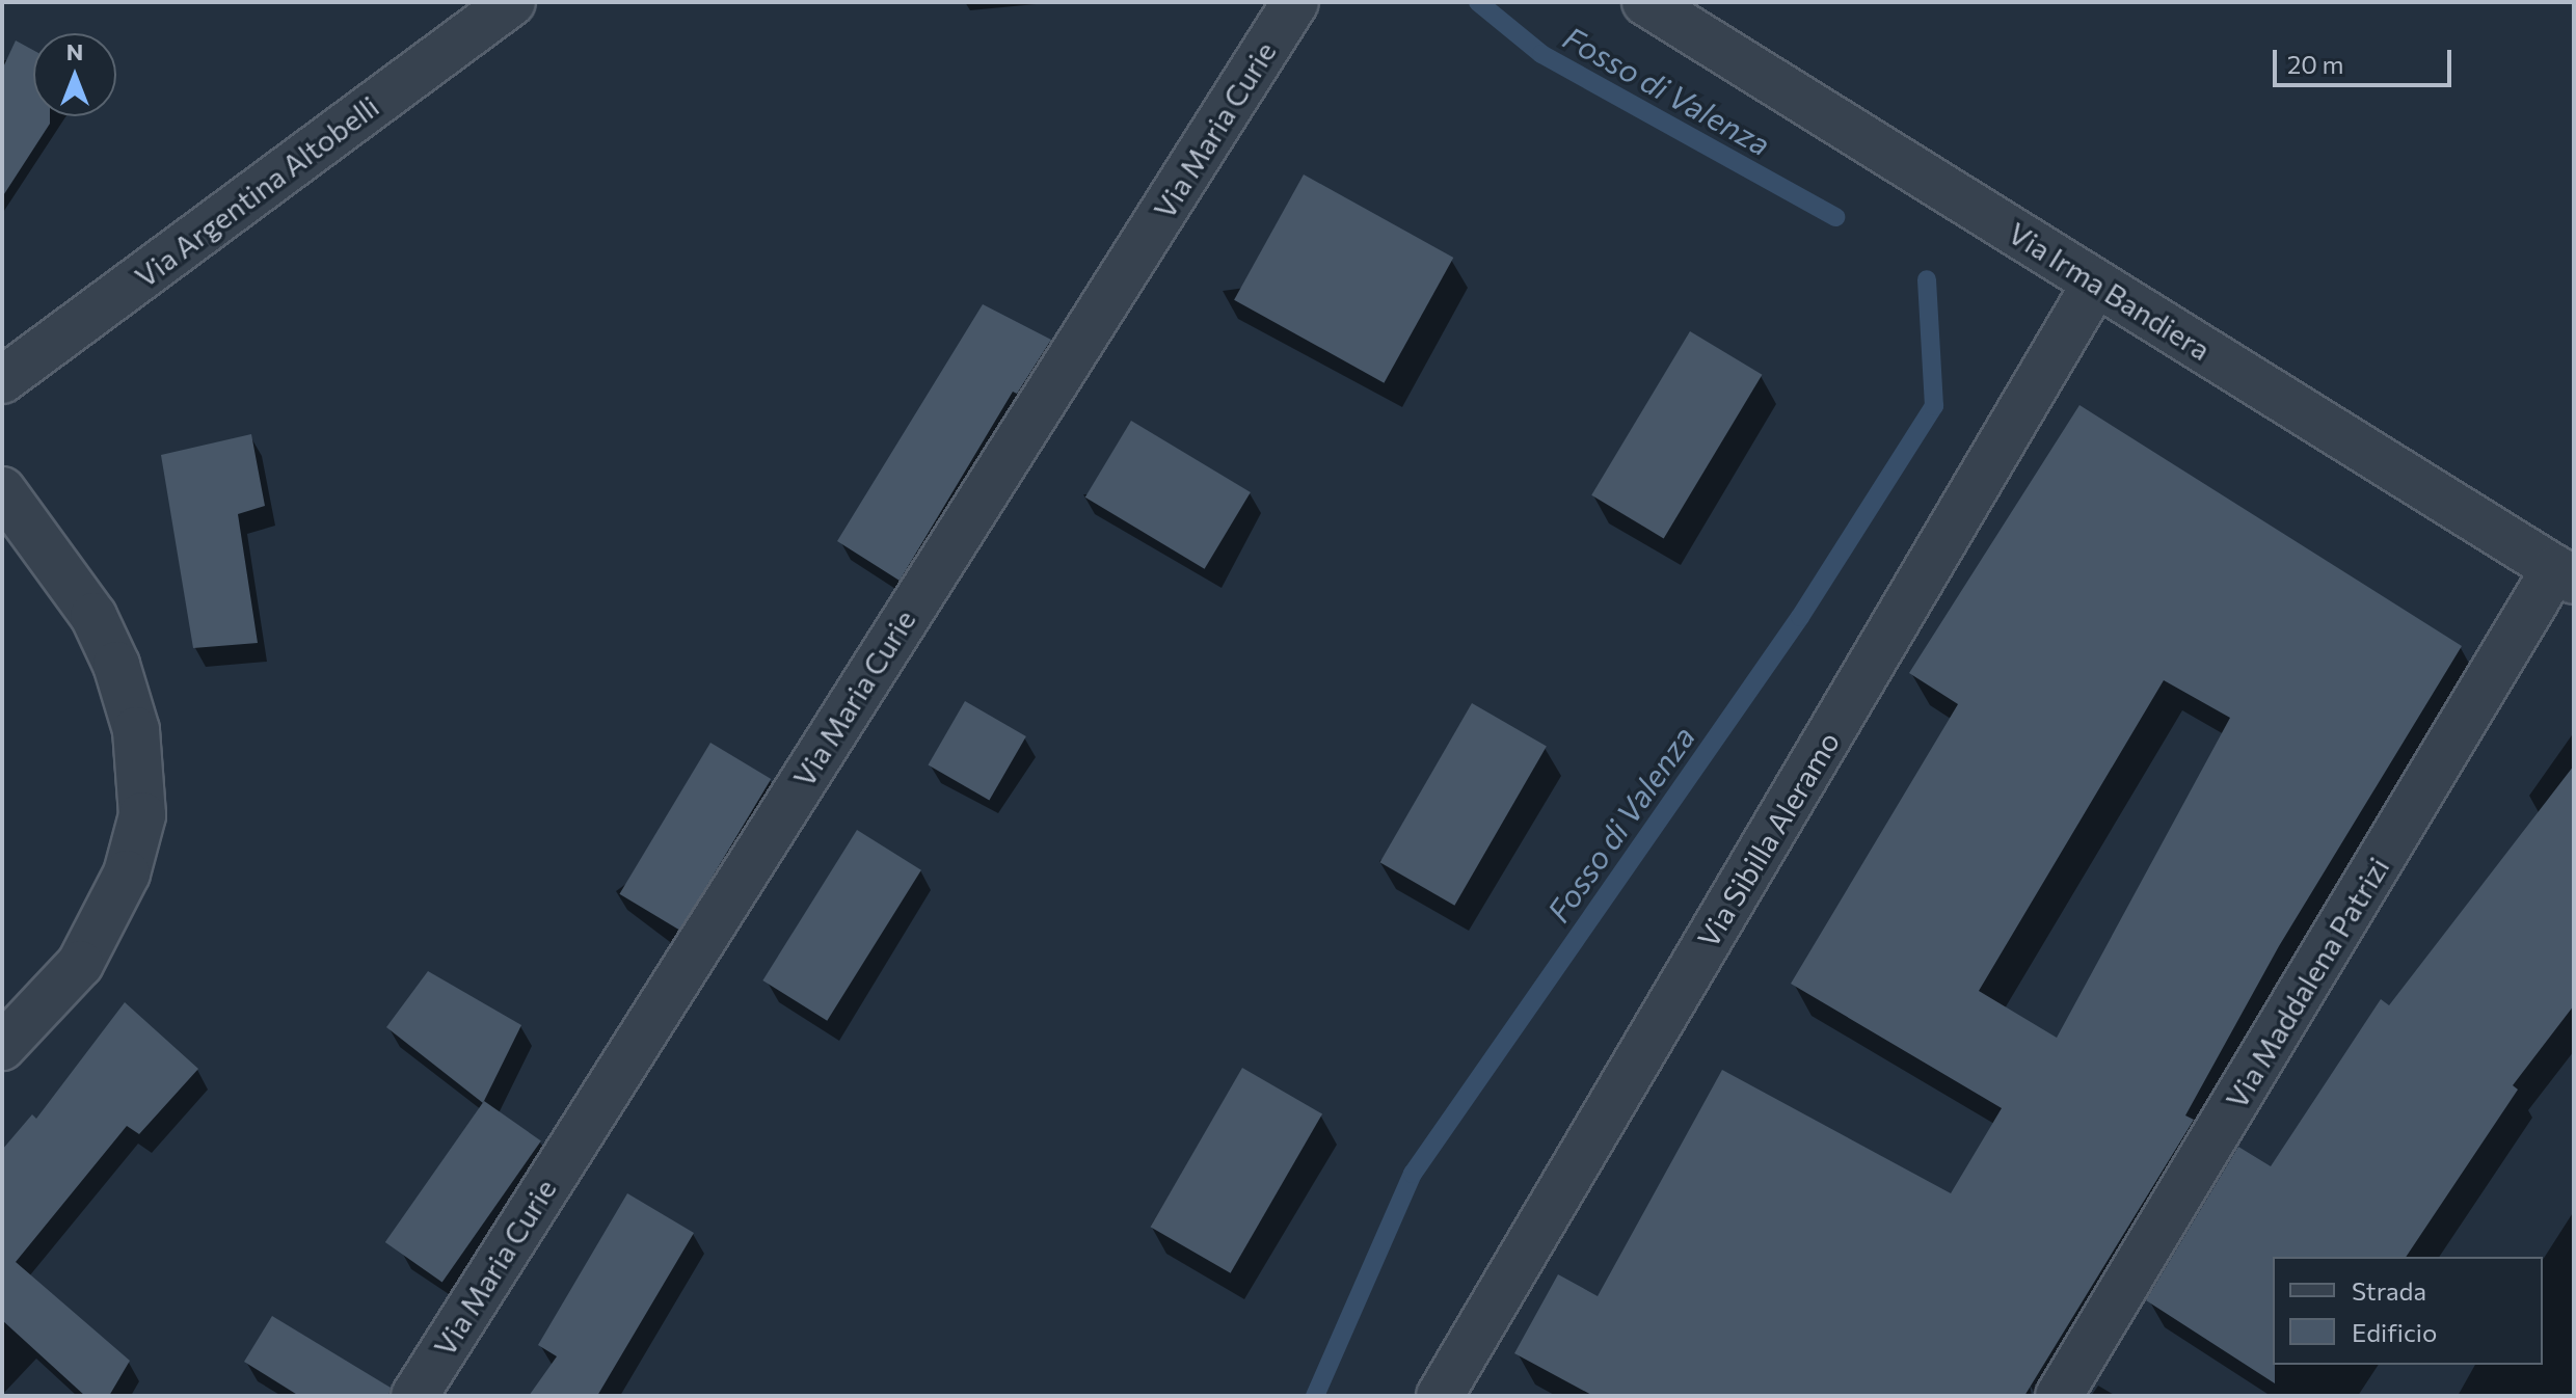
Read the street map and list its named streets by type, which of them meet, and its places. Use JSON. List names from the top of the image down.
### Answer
{
  "streets": {
    "street": [
      "Via Maria Curie",
      "Via Argentina Altobelli",
      "Via Irma Bandiera",
      "Via Sibilla Aleramo",
      "Via Maddalena Patrizi"
    ]
  },
  "crossings": [
    ["Via Irma Bandiera", "Via Sibilla Aleramo"],
    ["Via Irma Bandiera", "Via Maddalena Patrizi"]
  ],
  "water": ["Fosso di Valenza"],
  "legend": ["Strada", "Edificio"],
  "scale_bar": "20 m",
  "north": "top"
}
